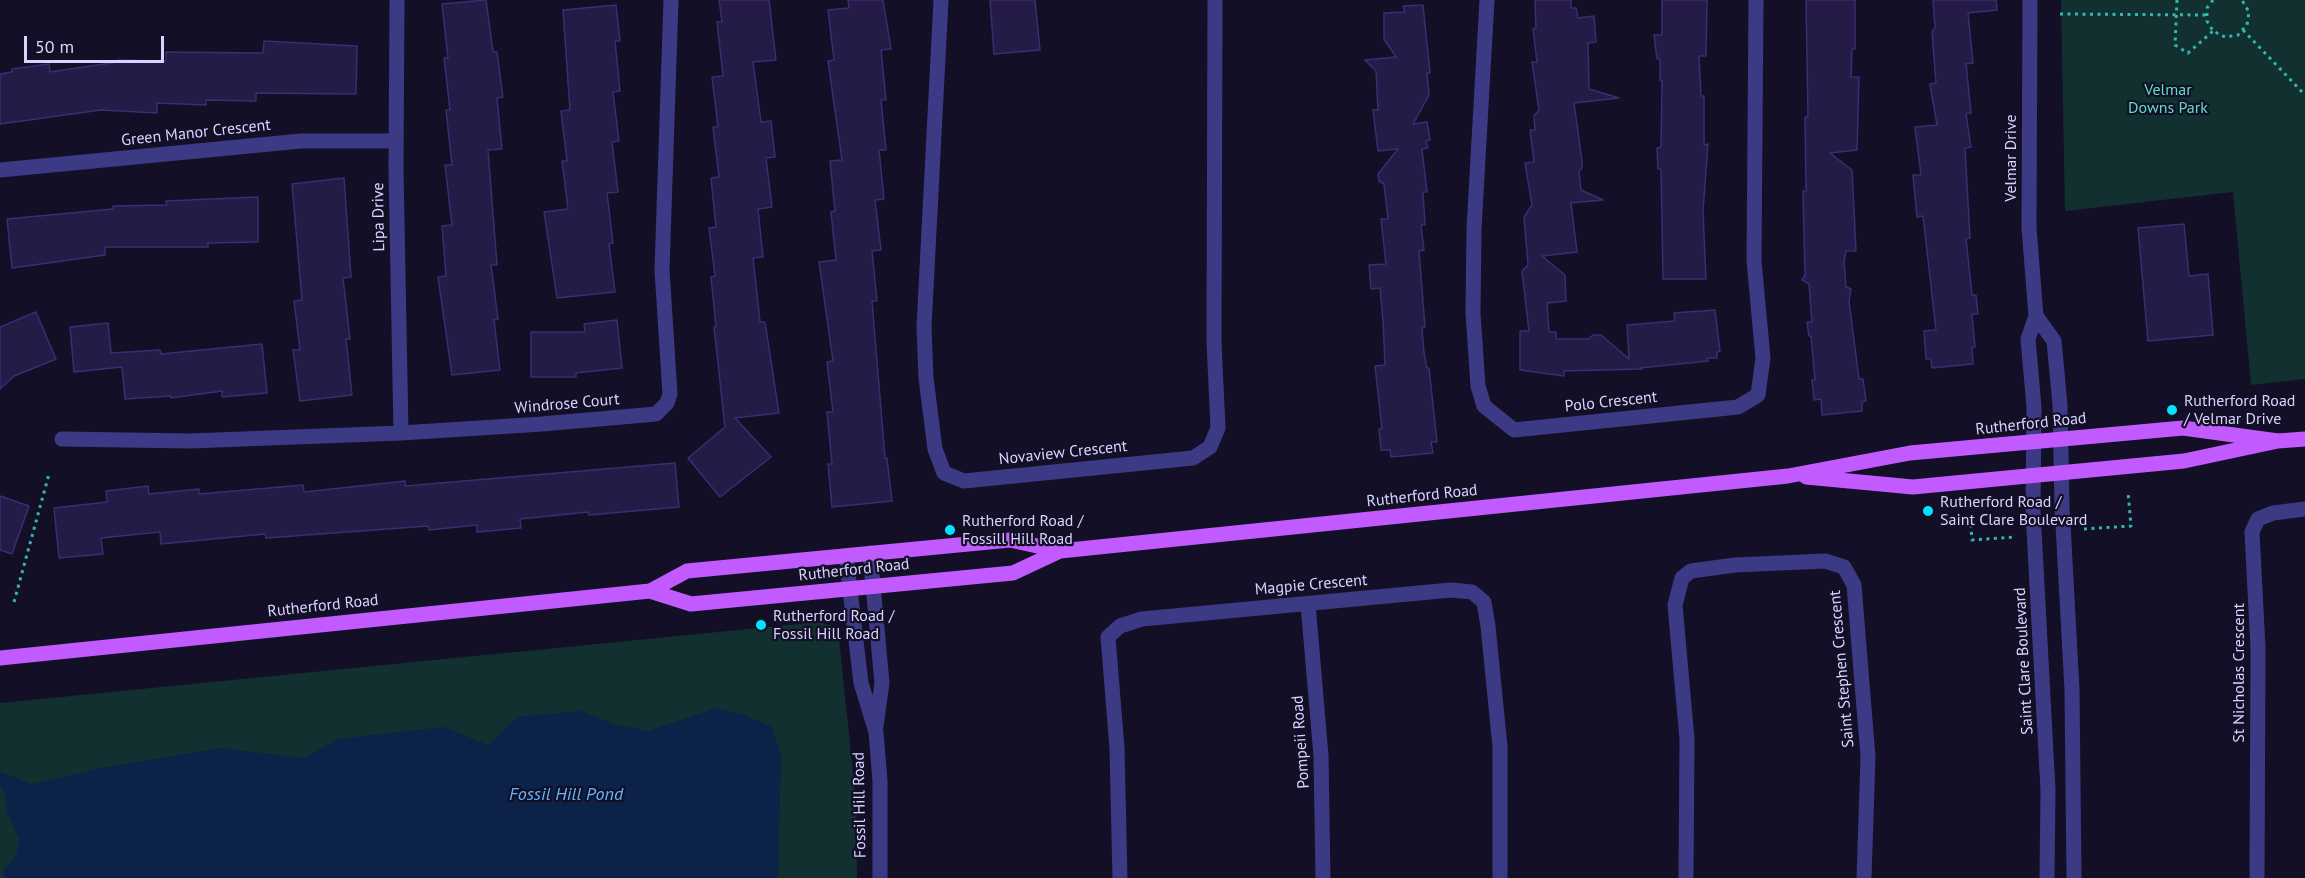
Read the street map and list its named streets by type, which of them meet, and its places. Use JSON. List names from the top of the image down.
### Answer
{
  "streets": {
    "main road": ["Rutherford Road"],
    "street": [
      "Green Manor Crescent",
      "Velmar Drive",
      "Lipa Drive",
      "Polo Crescent",
      "Windrose Court",
      "Novaview Crescent",
      "Magpie Crescent",
      "Saint Clare Boulevard",
      "Saint Stephen Crescent",
      "St Nicholas Crescent",
      "Pompeii Road",
      "Fossil Hill Road"
    ]
  },
  "crossings": [
    ["Green Manor Crescent", "Lipa Drive"],
    ["Velmar Drive", "Rutherford Road"],
    ["Velmar Drive", "Saint Clare Boulevard"],
    ["Lipa Drive", "Windrose Court"],
    ["Rutherford Road", "Saint Clare Boulevard"],
    ["Rutherford Road", "Fossil Hill Road"],
    ["Magpie Crescent", "Pompeii Road"]
  ],
  "water": ["Fossil Hill Pond"],
  "parks": ["Velmar Downs Park"],
  "places": [
    "Rutherford Road / Velmar Drive",
    "Rutherford Road / Saint Clare Boulevard",
    "Rutherford Road / Fossill Hill Road",
    "Rutherford Road / Fossil Hill Road"
  ],
  "scale_bar": "50 m"
}
